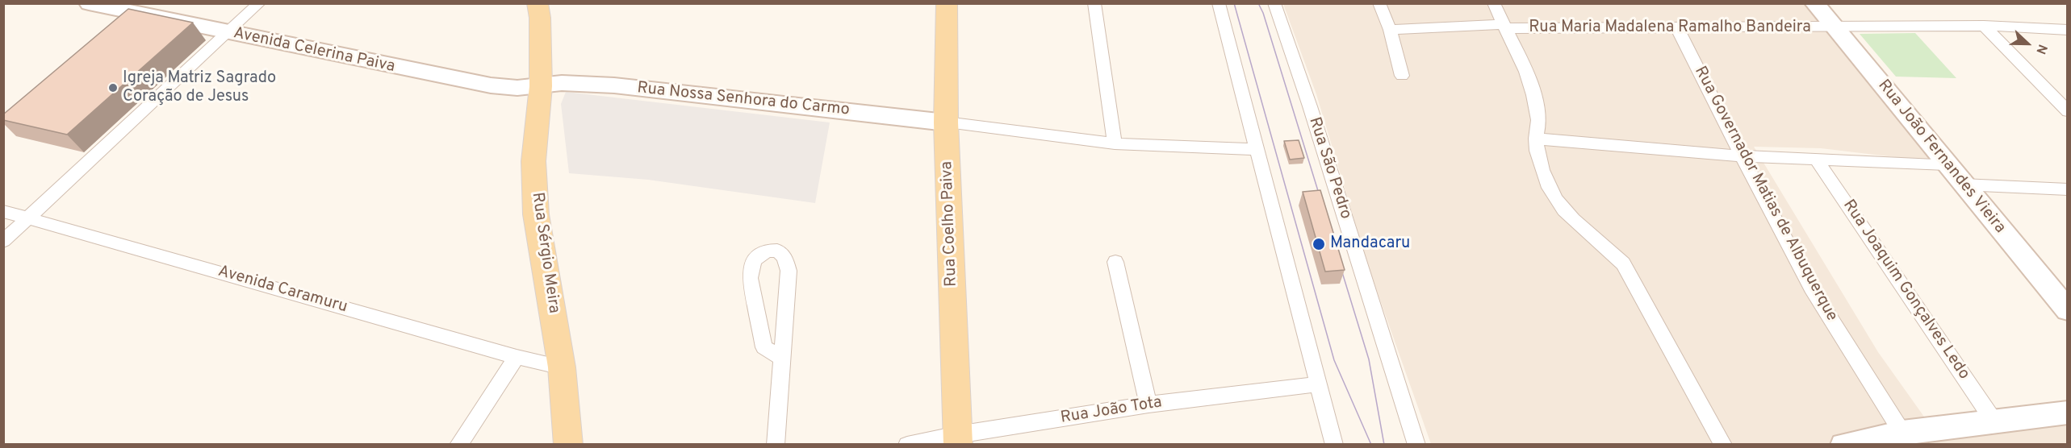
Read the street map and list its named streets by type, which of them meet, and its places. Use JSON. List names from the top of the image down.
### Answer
{
  "streets": {
    "main road": ["Rua Coelho Paiva", "Rua Sérgio Meira"],
    "street": [
      "Rua Maria Madalena Ramalho Bandeira",
      "Avenida Celerina Paiva",
      "Rua Nossa Senhora do Carmo",
      "Rua João Fernandes Vieira",
      "Rua São Pedro",
      "Rua Governador Matias de Albuquerque",
      "Avenida Caramuru",
      "Rua Joaquim Gonçalves Ledo",
      "Rua João Tota"
    ]
  },
  "crossings": [
    ["Rua Maria Madalena Ramalho Bandeira", "Rua João Fernandes Vieira"],
    ["Rua Maria Madalena Ramalho Bandeira", "Rua Governador Matias de Albuquerque"],
    ["Avenida Celerina Paiva", "Rua Nossa Senhora do Carmo"],
    ["Avenida Celerina Paiva", "Rua Sérgio Meira"],
    ["Rua Nossa Senhora do Carmo", "Rua Coelho Paiva"],
    ["Rua Nossa Senhora do Carmo", "Rua Sérgio Meira"],
    ["Rua Coelho Paiva", "Rua João Tota"],
    ["Rua Sérgio Meira", "Avenida Caramuru"]
  ],
  "places": ["Igreja Matriz Sagrado Coração de Jesus", "Mandacaru"],
  "north": "right"
}
